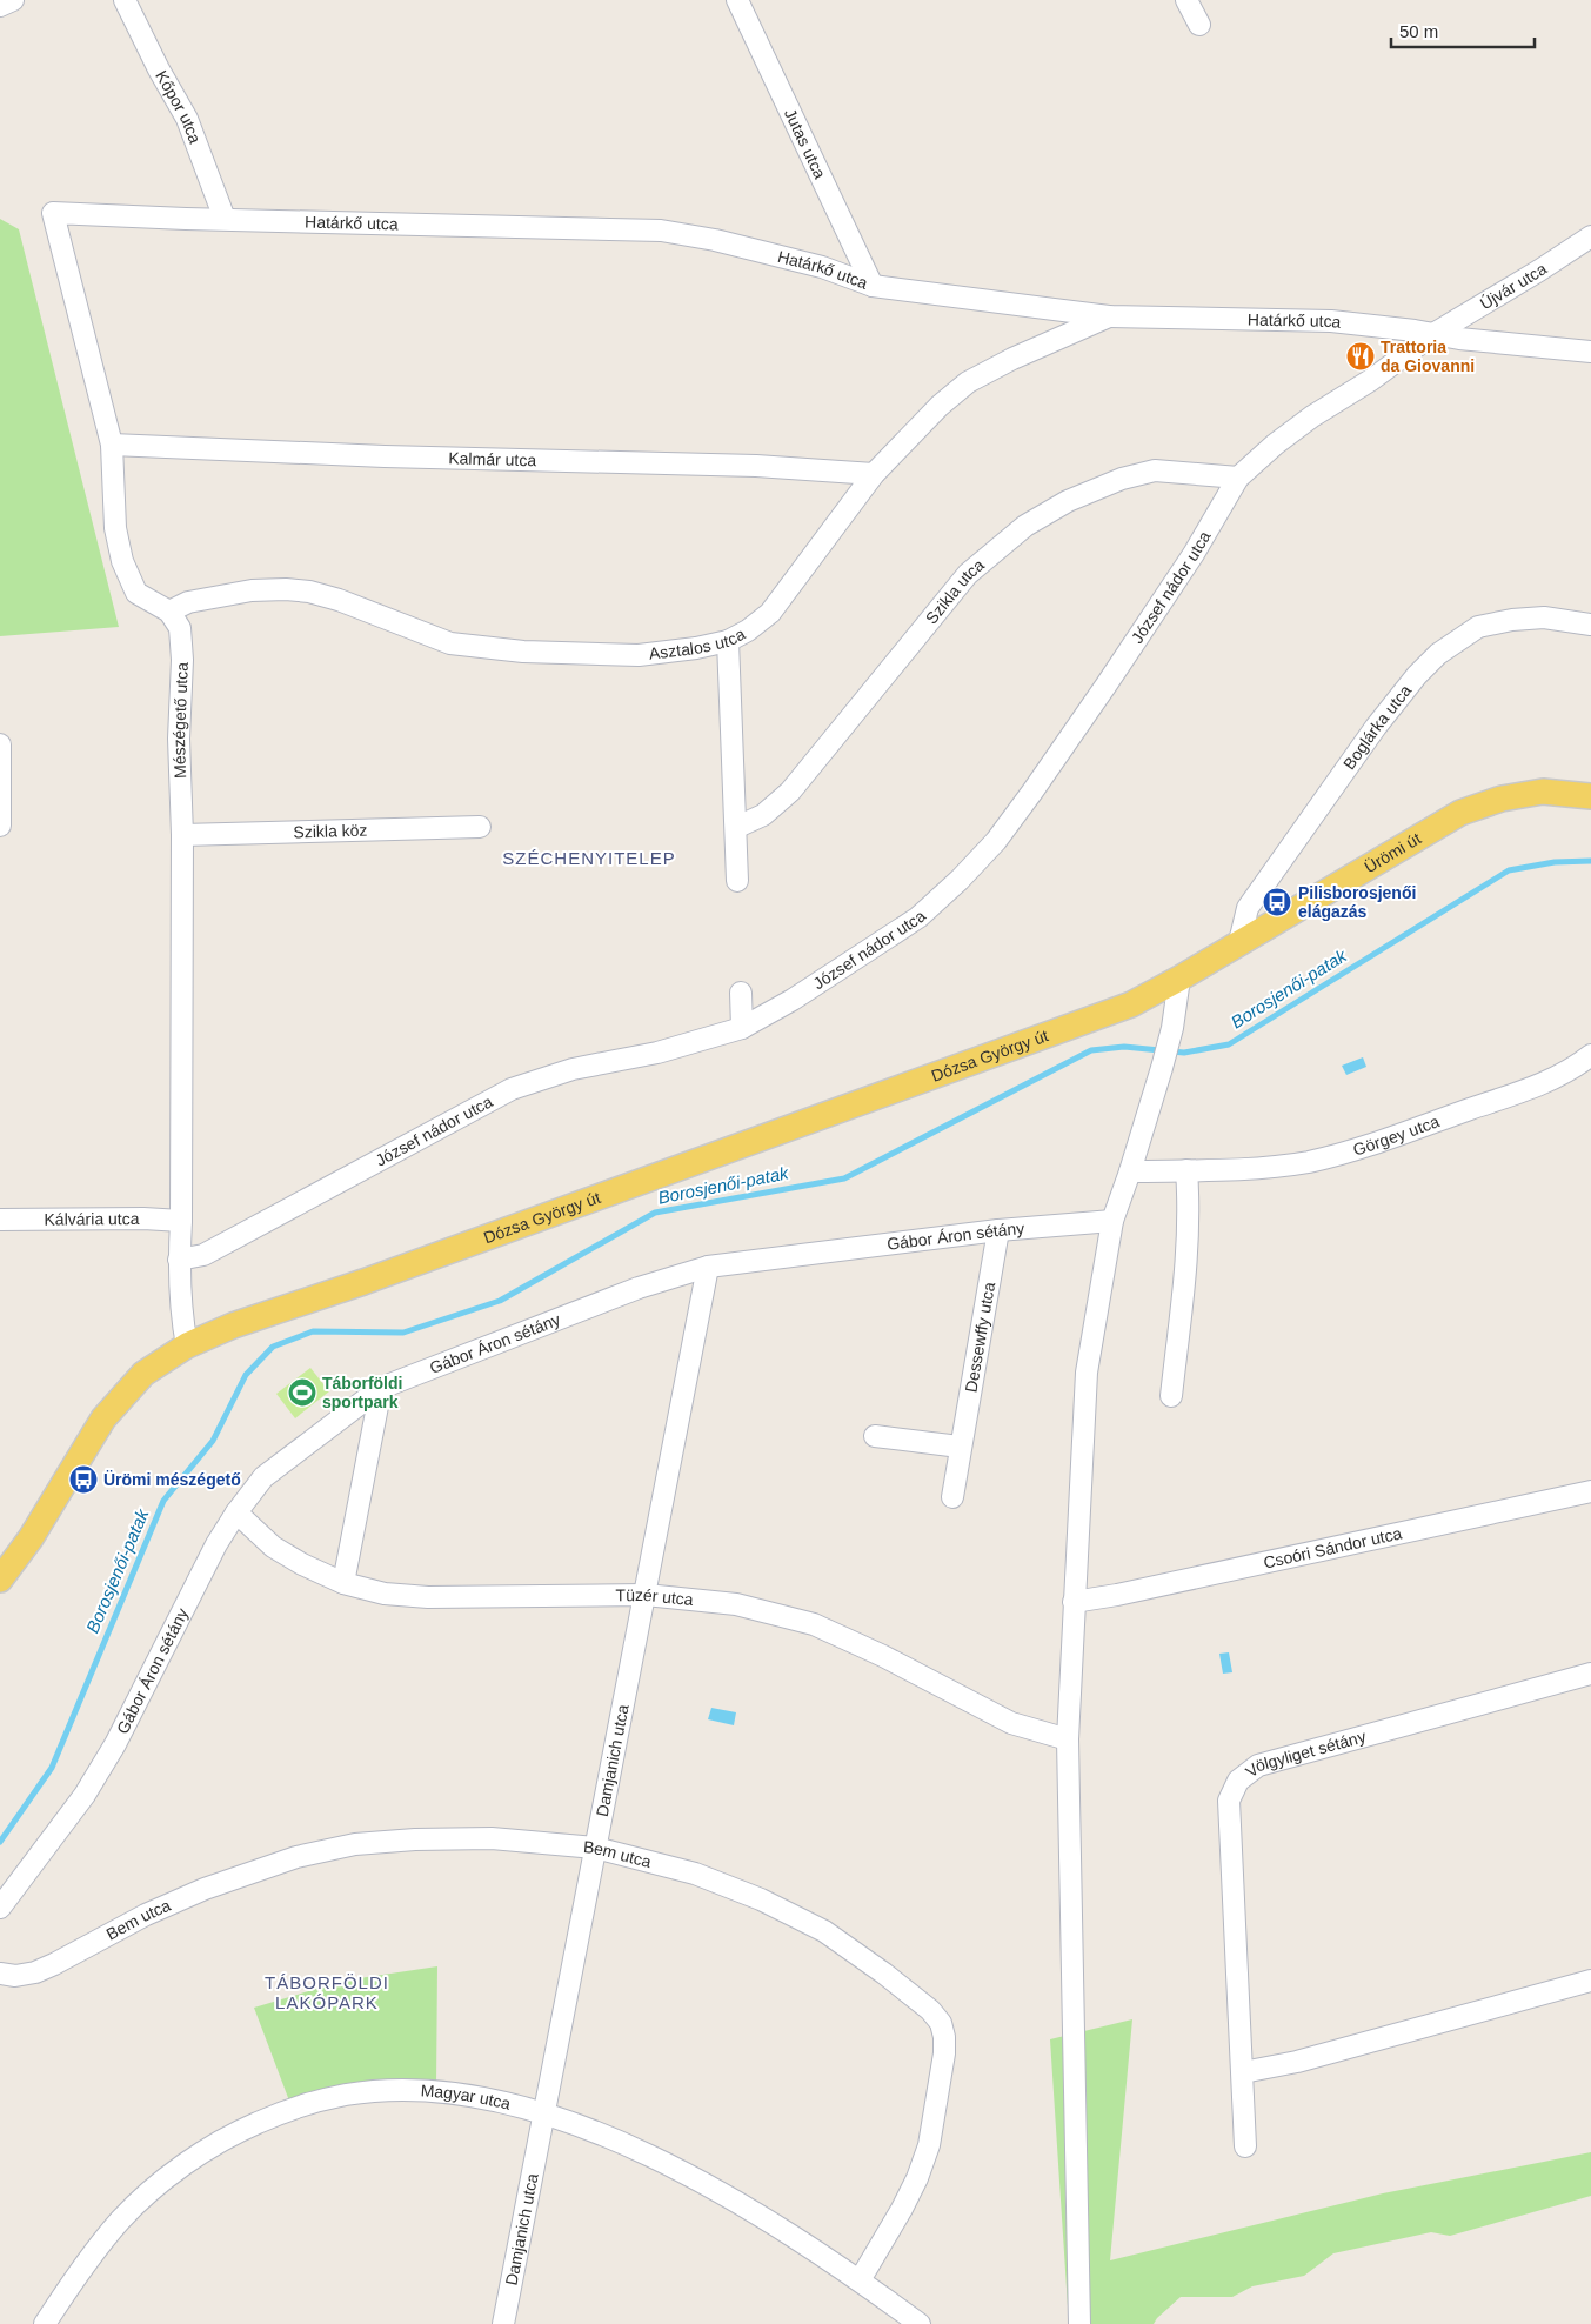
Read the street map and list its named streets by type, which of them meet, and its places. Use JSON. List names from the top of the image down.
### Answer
{
  "streets": {
    "main road": ["Ürömi út", "Dózsa György út"],
    "street": [
      "Kőpor utca",
      "Jutas utca",
      "Határkő utca",
      "Újvár utca",
      "Kalmár utca",
      "József nádor utca",
      "Szikla utca",
      "Asztalos utca",
      "Mészégető utca",
      "Boglárka utca",
      "Szikla köz",
      "Görgey utca",
      "Kálvária utca",
      "Gábor Áron sétány",
      "Dessewffy utca",
      "Csoóri Sándor utca",
      "Tüzér utca",
      "Völgyliget sétány",
      "Damjanich utca",
      "Bem utca",
      "Magyar utca"
    ]
  },
  "crossings": [
    ["Kőpor utca", "Határkő utca"],
    ["Jutas utca", "Határkő utca"],
    ["Határkő utca", "Újvár utca"],
    ["Határkő utca", "Kalmár utca"],
    ["Határkő utca", "József nádor utca"],
    ["Határkő utca", "Asztalos utca"],
    ["Újvár utca", "József nádor utca"],
    ["Kalmár utca", "Asztalos utca"],
    ["József nádor utca", "Szikla utca"],
    ["József nádor utca", "Mészégető utca"],
    ["Asztalos utca", "Mészégető utca"],
    ["Mészégető utca", "Szikla köz"],
    ["Mészégető utca", "Kálvária utca"],
    ["Boglárka utca", "Ürömi út"],
    ["Ürömi út", "Dózsa György út"],
    ["Gábor Áron sétány", "Dessewffy utca"],
    ["Gábor Áron sétány", "Tüzér utca"],
    ["Gábor Áron sétány", "Damjanich utca"],
    ["Tüzér utca", "Damjanich utca"],
    ["Damjanich utca", "Bem utca"],
    ["Damjanich utca", "Magyar utca"],
    ["Bem utca", "Magyar utca"]
  ],
  "districts": ["SZÉCHENYITELEP", "TÁBORFÖLDI LAKÓPARK"],
  "water": ["Borosjenői-patak"],
  "places": {
    "restaurant": ["Trattoria da Giovanni"],
    "bus stop": ["Pilisborosjenői elágazás", "Ürömi mészégető"],
    "sports": ["Táborföldi sportpark"]
  },
  "scale_bar": "50 m"
}
